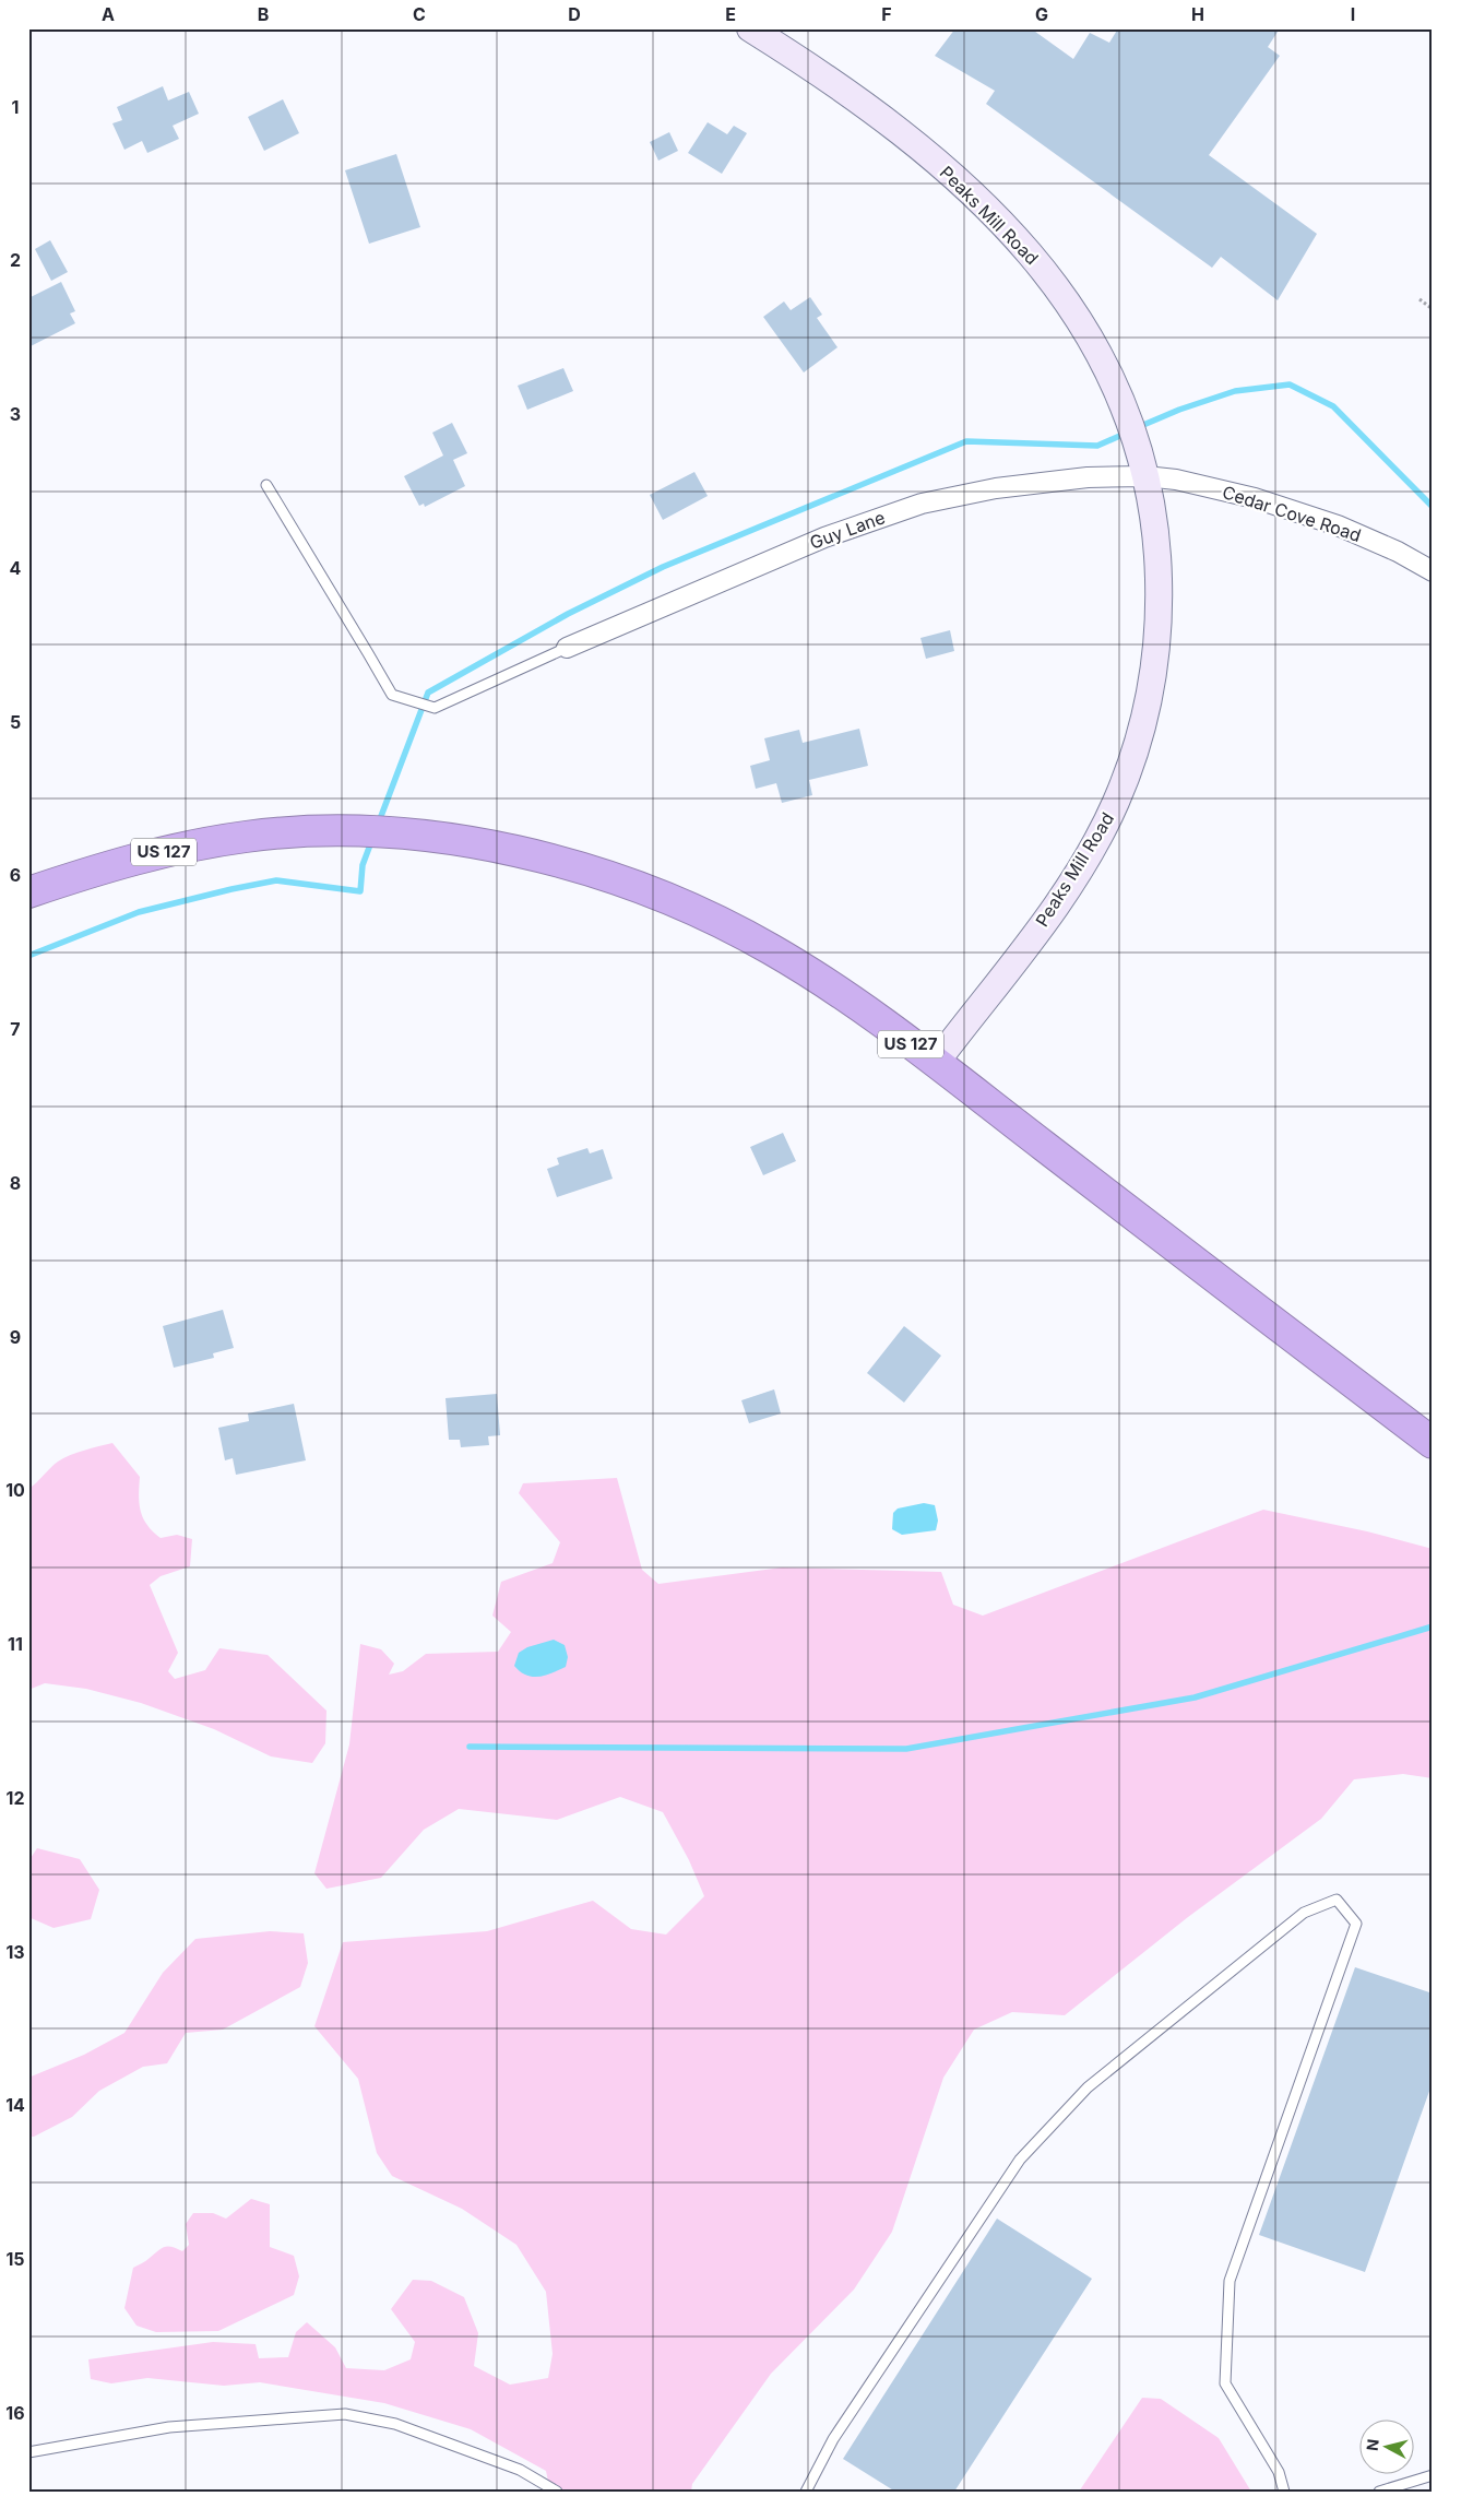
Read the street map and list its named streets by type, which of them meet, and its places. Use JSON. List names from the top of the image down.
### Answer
{
  "streets": {
    "highway": ["US 127"],
    "street": ["Peaks Mill Road", "Cedar Cove Road", "Guy Lane"]
  },
  "crossings": [
    ["Peaks Mill Road", "Cedar Cove Road"],
    ["Peaks Mill Road", "Guy Lane"],
    ["Peaks Mill Road", "US 127"],
    ["Cedar Cove Road", "Guy Lane"]
  ],
  "north": "left",
  "grid": {
    "columns": [
      "A",
      "B",
      "C",
      "D",
      "E",
      "F",
      "G",
      "H",
      "I"
    ],
    "rows": [
      "1",
      "2",
      "3",
      "4",
      "5",
      "6",
      "7",
      "8",
      "9",
      "10",
      "11",
      "12",
      "13",
      "14",
      "15",
      "16"
    ]
  }
}
